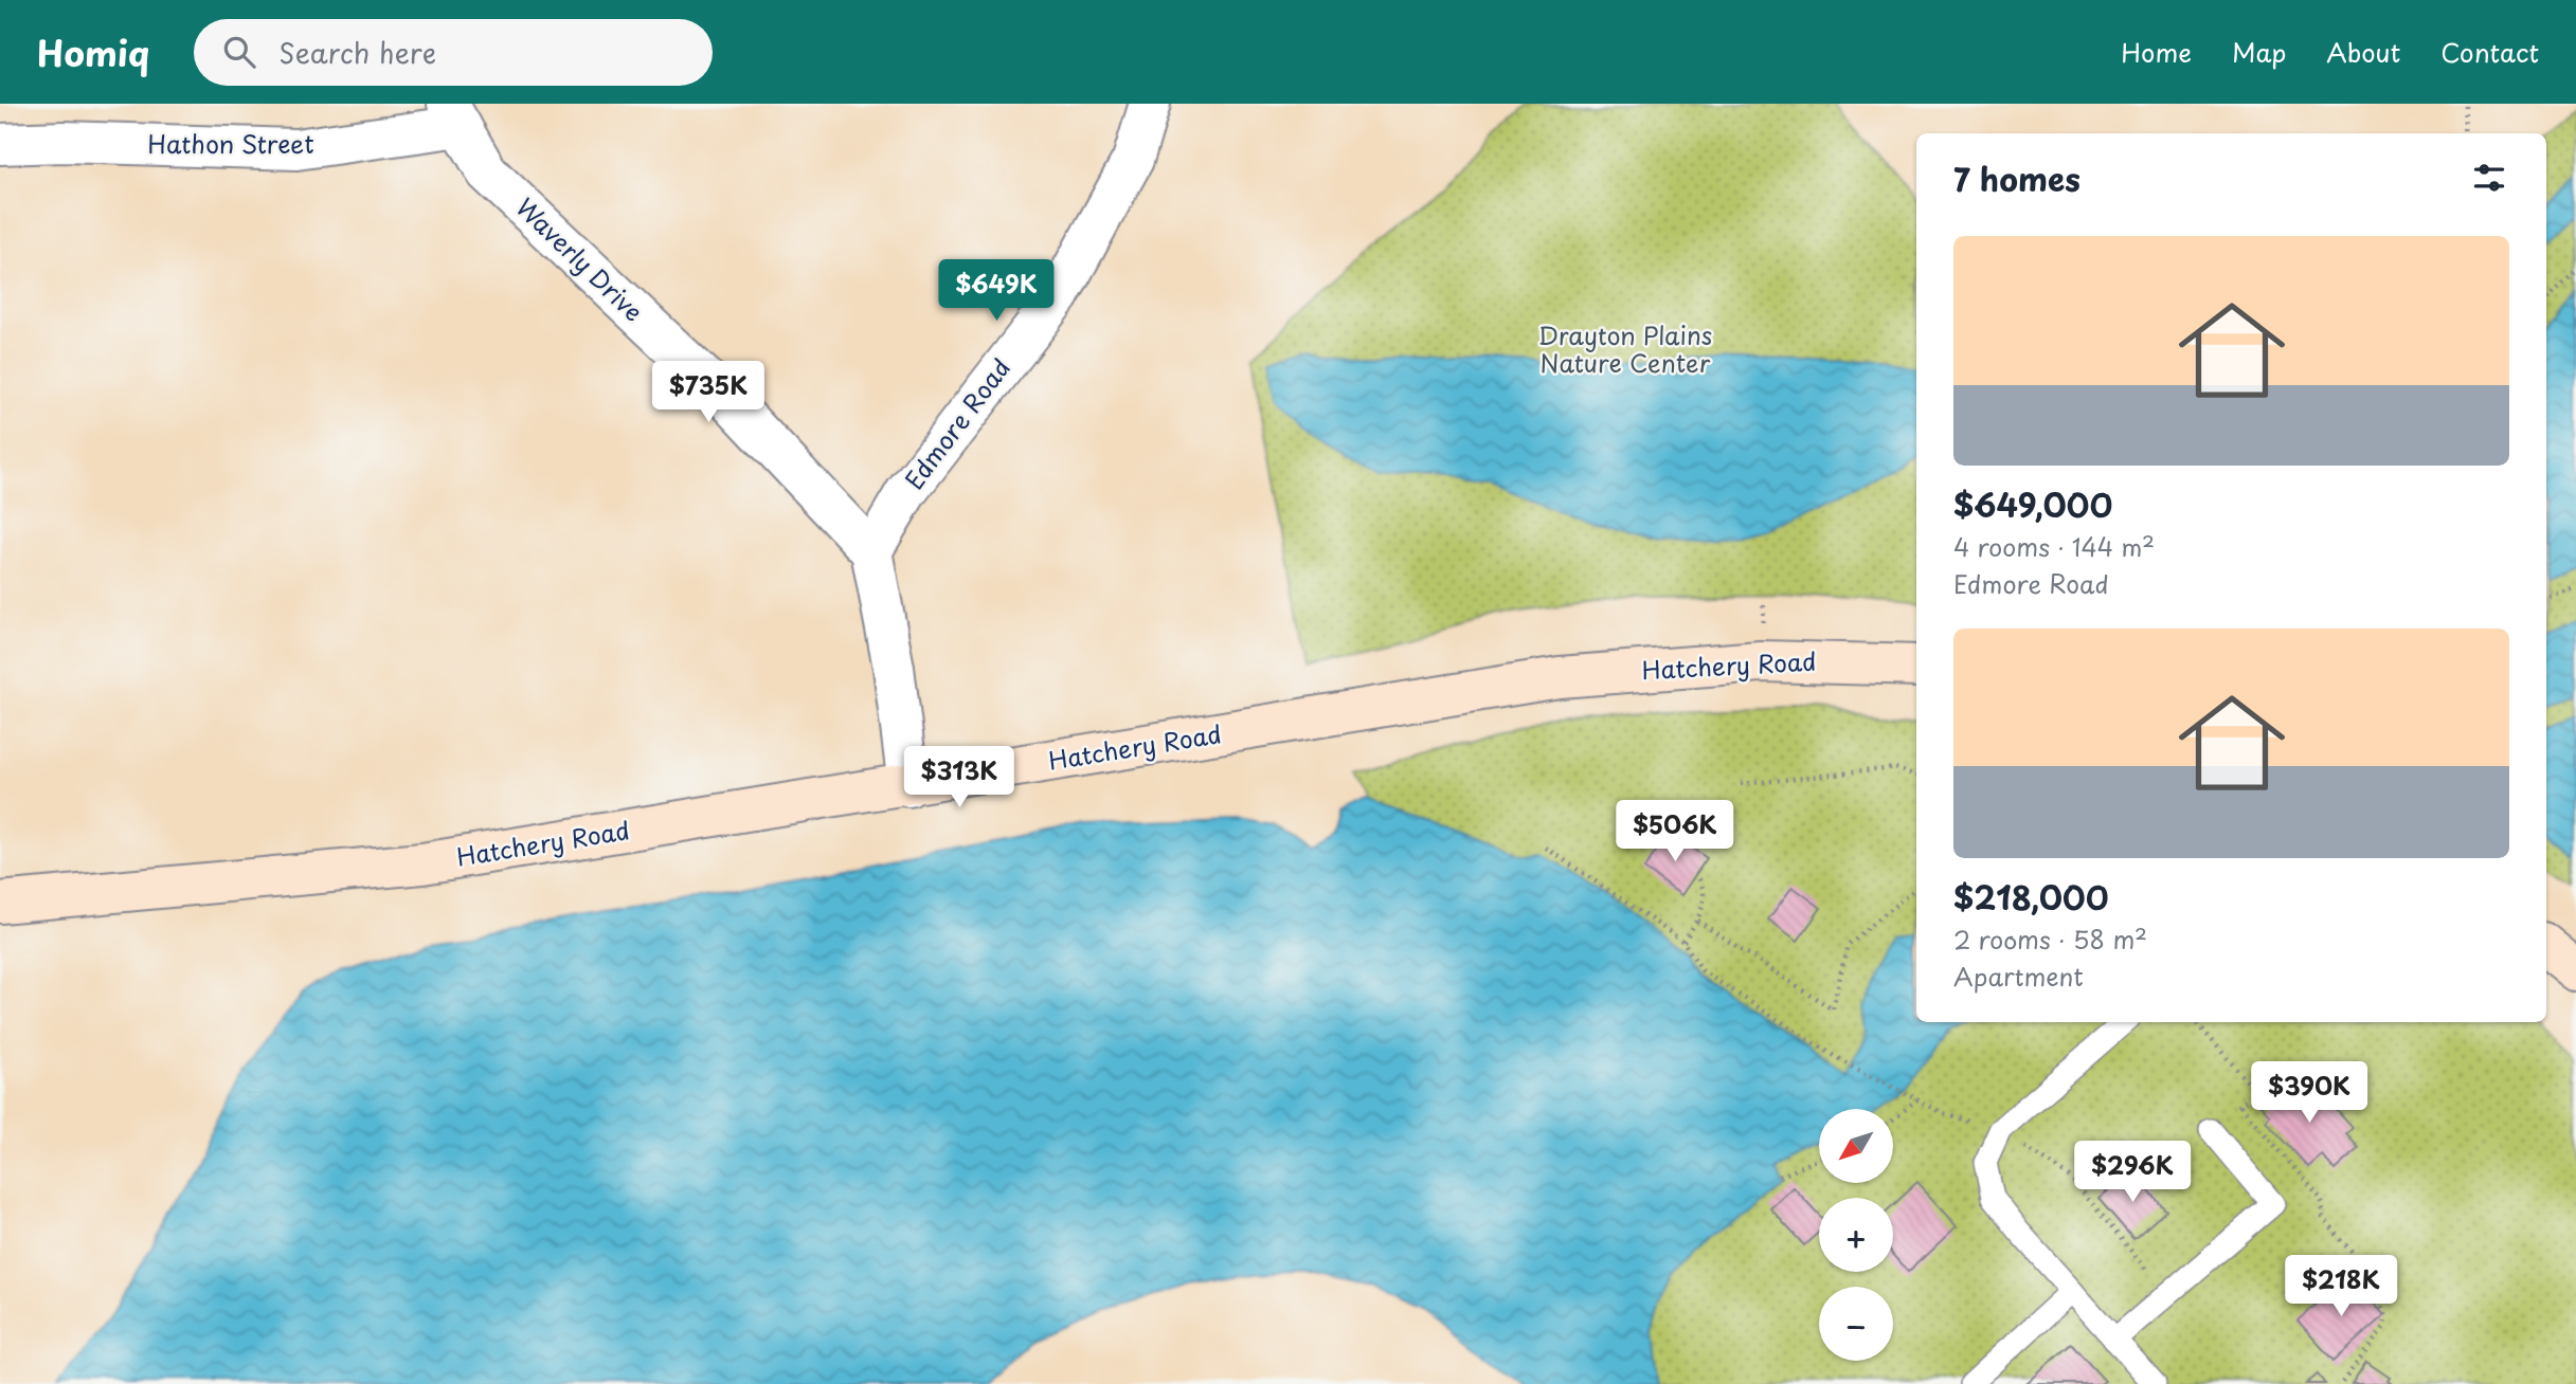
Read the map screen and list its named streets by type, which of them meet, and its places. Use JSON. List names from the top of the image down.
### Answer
{
  "streets": {
    "street": [
      "Hathon Street",
      "Waverly Drive",
      "Edmore Road",
      "Hatchery Road"
    ]
  },
  "crossings": [
    ["Hathon Street", "Waverly Drive"],
    ["Waverly Drive", "Edmore Road"]
  ],
  "parks": ["Drayton Plains Nature Center"],
  "north": "bottom left",
  "page": {
    "header": "Homiq",
    "search": "Search here",
    "nav": [
      "Home",
      "Map",
      "About",
      "Contact"
    ],
    "heading": "7 homes",
    "list": [
      {
        "name": "$649,000",
        "note": "4 rooms · 144 m² · Edmore Road"
      },
      {
        "name": "$218,000",
        "note": "2 rooms · 58 m² · Apartment"
      }
    ],
    "price": [
      "$649K",
      "$735K",
      "$313K",
      "$506K",
      "$390K",
      "$296K",
      "$218K"
    ],
    "map_buttons": ["+", "−"]
  }
}
